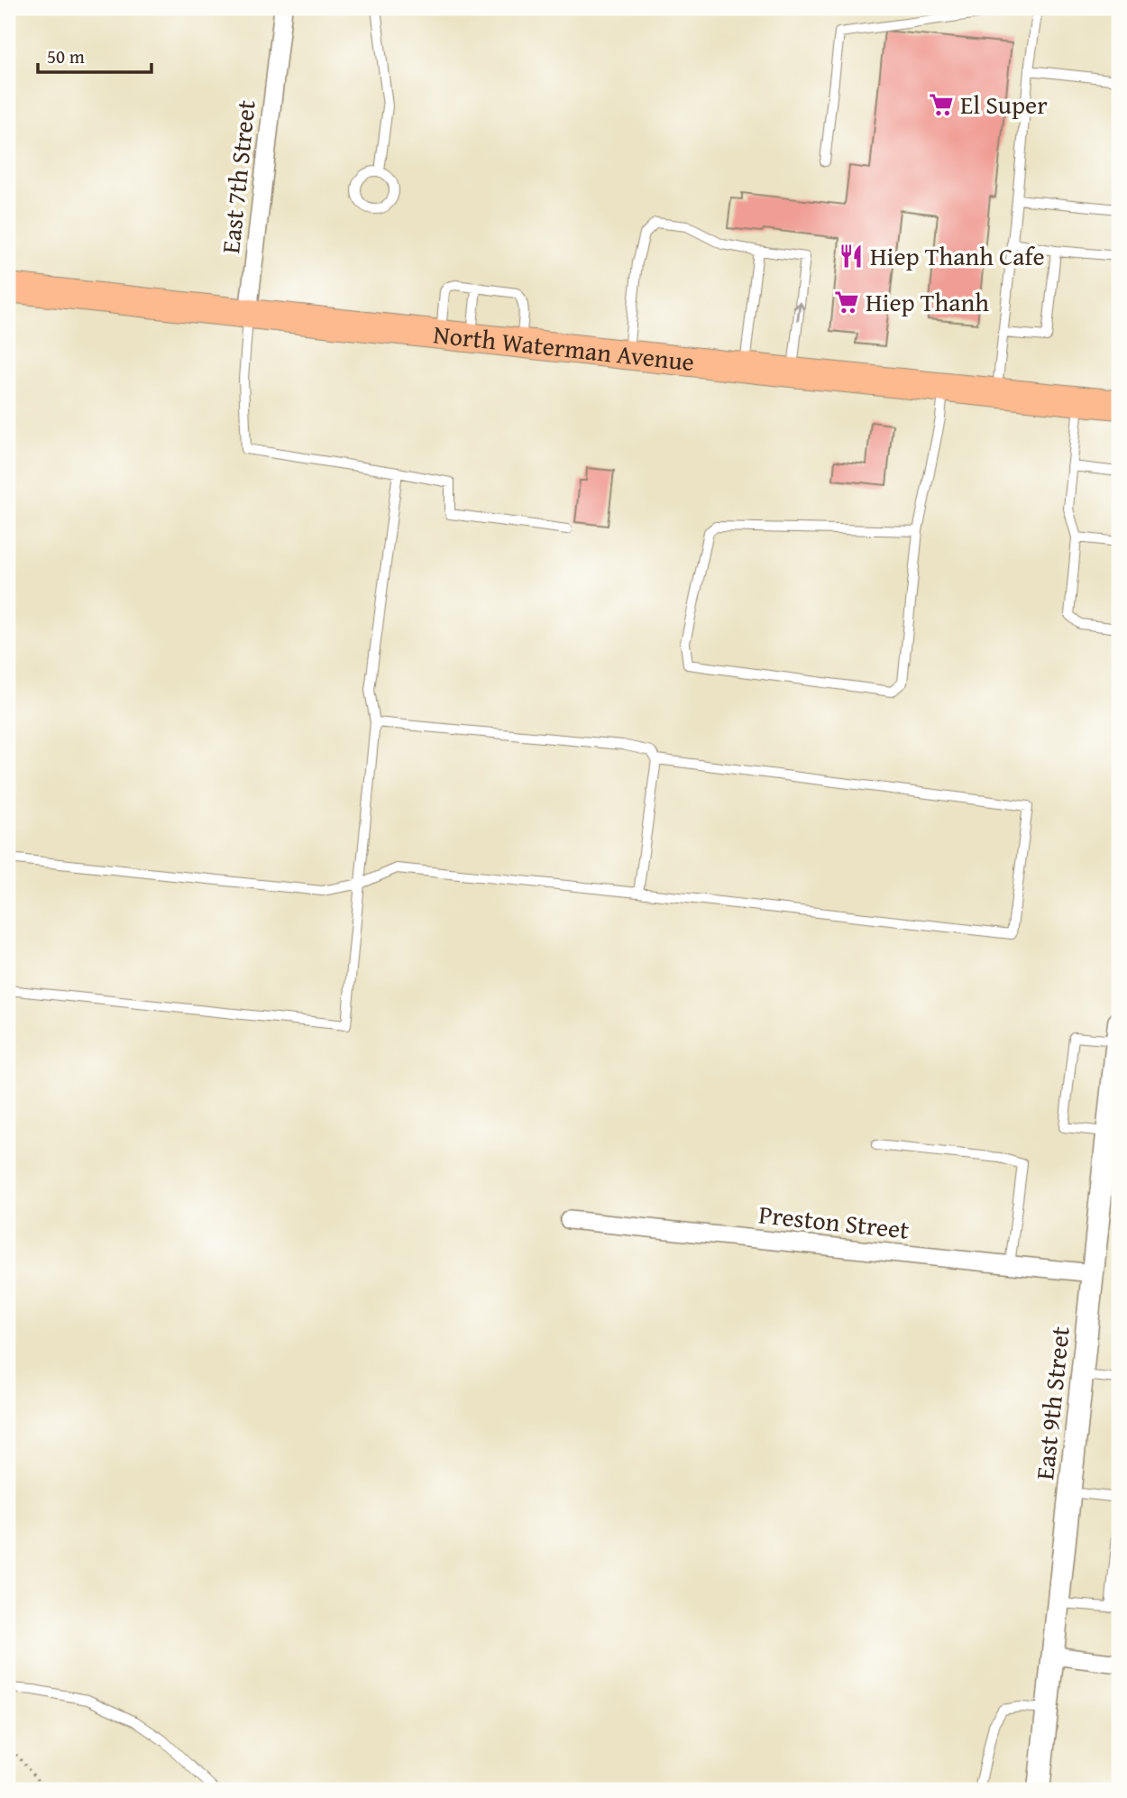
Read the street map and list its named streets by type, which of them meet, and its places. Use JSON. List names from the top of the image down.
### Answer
{
  "streets": {
    "main road": ["North Waterman Avenue"],
    "street": ["East 7th Street", "Preston Street", "East 9th Street"]
  },
  "crossings": [
    ["East 7th Street", "North Waterman Avenue"],
    ["Preston Street", "East 9th Street"]
  ],
  "places": {
    "supermarket": ["El Super", "Hiep Thanh"],
    "restaurant": ["Hiep Thanh Cafe"]
  },
  "scale_bar": "50 m"
}
